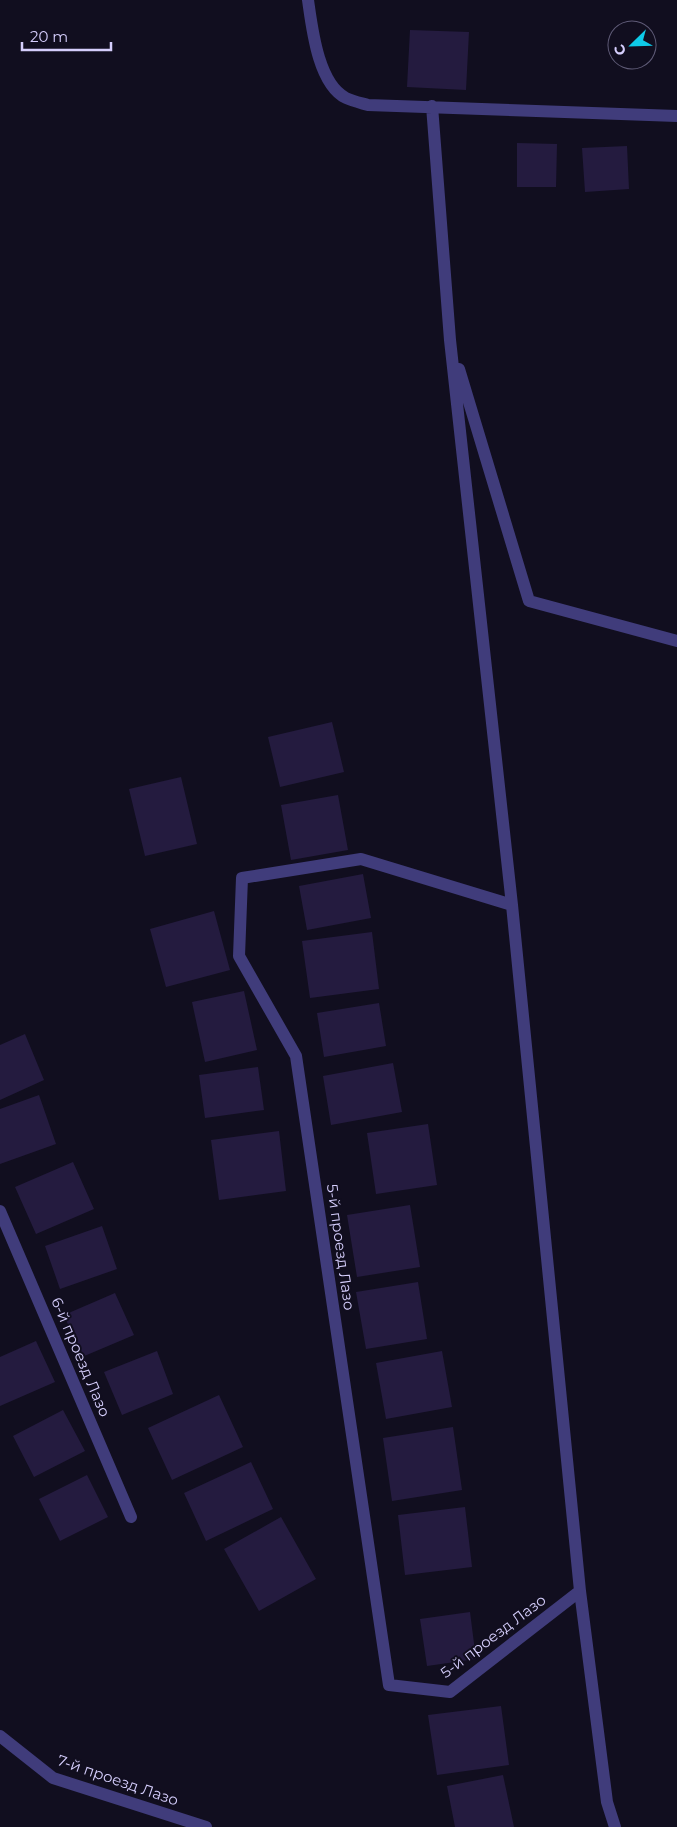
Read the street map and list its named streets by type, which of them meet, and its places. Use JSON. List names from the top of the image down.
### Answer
{
  "streets": {
    "street": ["5-й проезд Лазо", "6-й проезд Лазо", "7-й проезд Лазо"]
  },
  "scale_bar": "20 m",
  "north": "bottom left"
}
